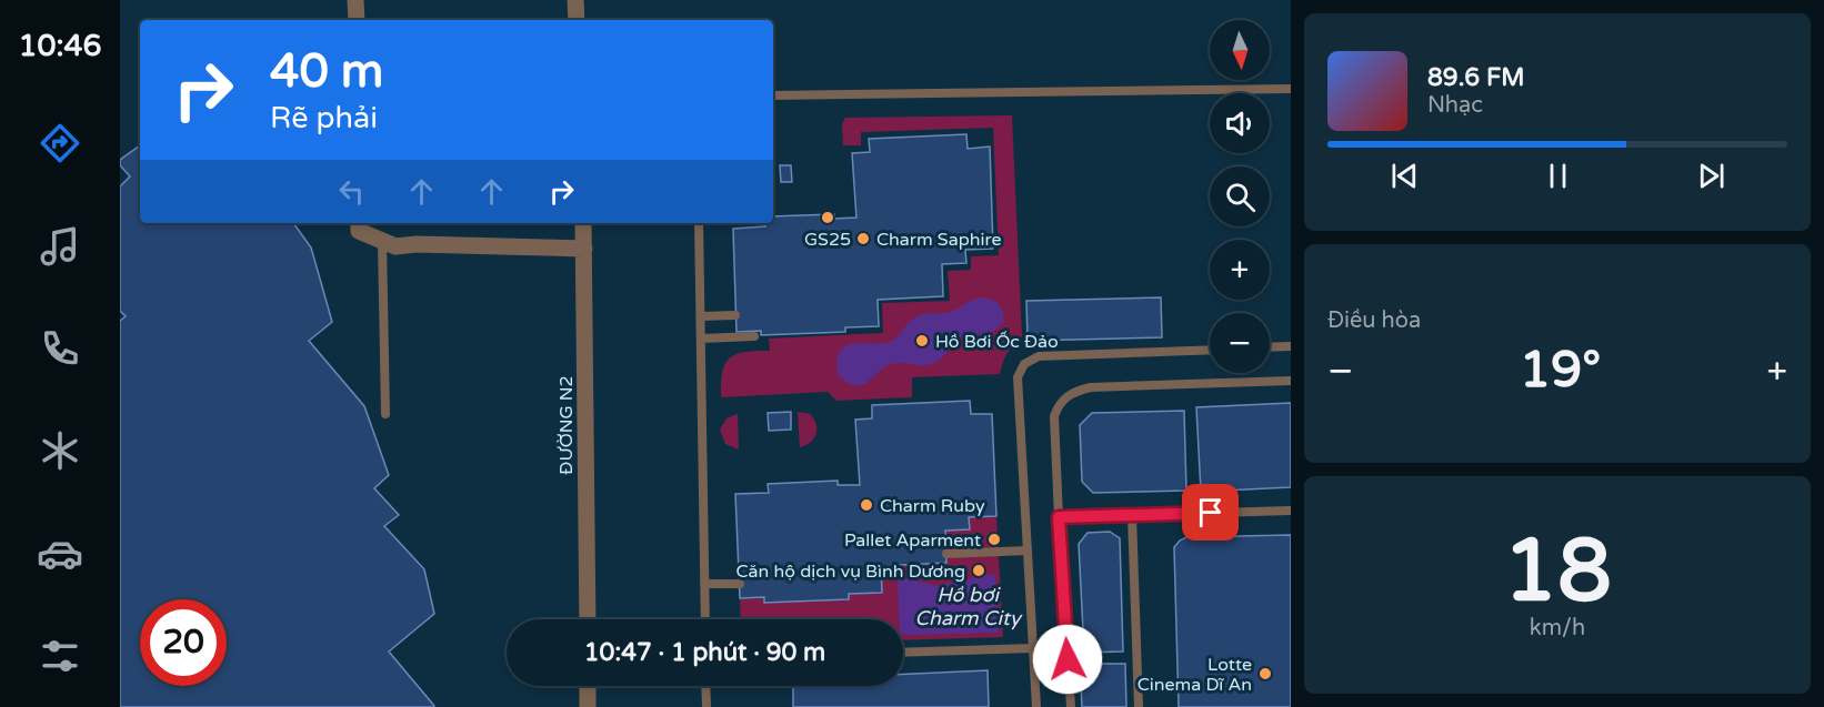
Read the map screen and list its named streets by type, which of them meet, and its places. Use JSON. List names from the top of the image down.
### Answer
{
  "streets": {
    "street": ["ĐƯỜNG N2"]
  },
  "water": ["Hồ bơi Charm City"],
  "places": [
    "GS25",
    "Charm Saphire",
    "Hồ Bơi Ốc Đảo",
    "Charm Ruby",
    "Pallet Aparment",
    "Căn hộ dịch vụ Bình Dương",
    "Lotte Cinema Dĩ An"
  ],
  "north": "bottom",
  "page": {
    "tabs": "10:46",
    "map_buttons": ["+", "−"],
    "turn": ["40 m", "Rẽ phải"],
    "song": ["89.6 FM", "Nhạc"],
    "tile": [
      "Điều hòa",
      ["18", "km/h"]
    ],
    "heat": ["−", "19°", "+"],
    "limit": "20",
    "trip": "10:47 · 1 phút · 90 m"
  }
}
